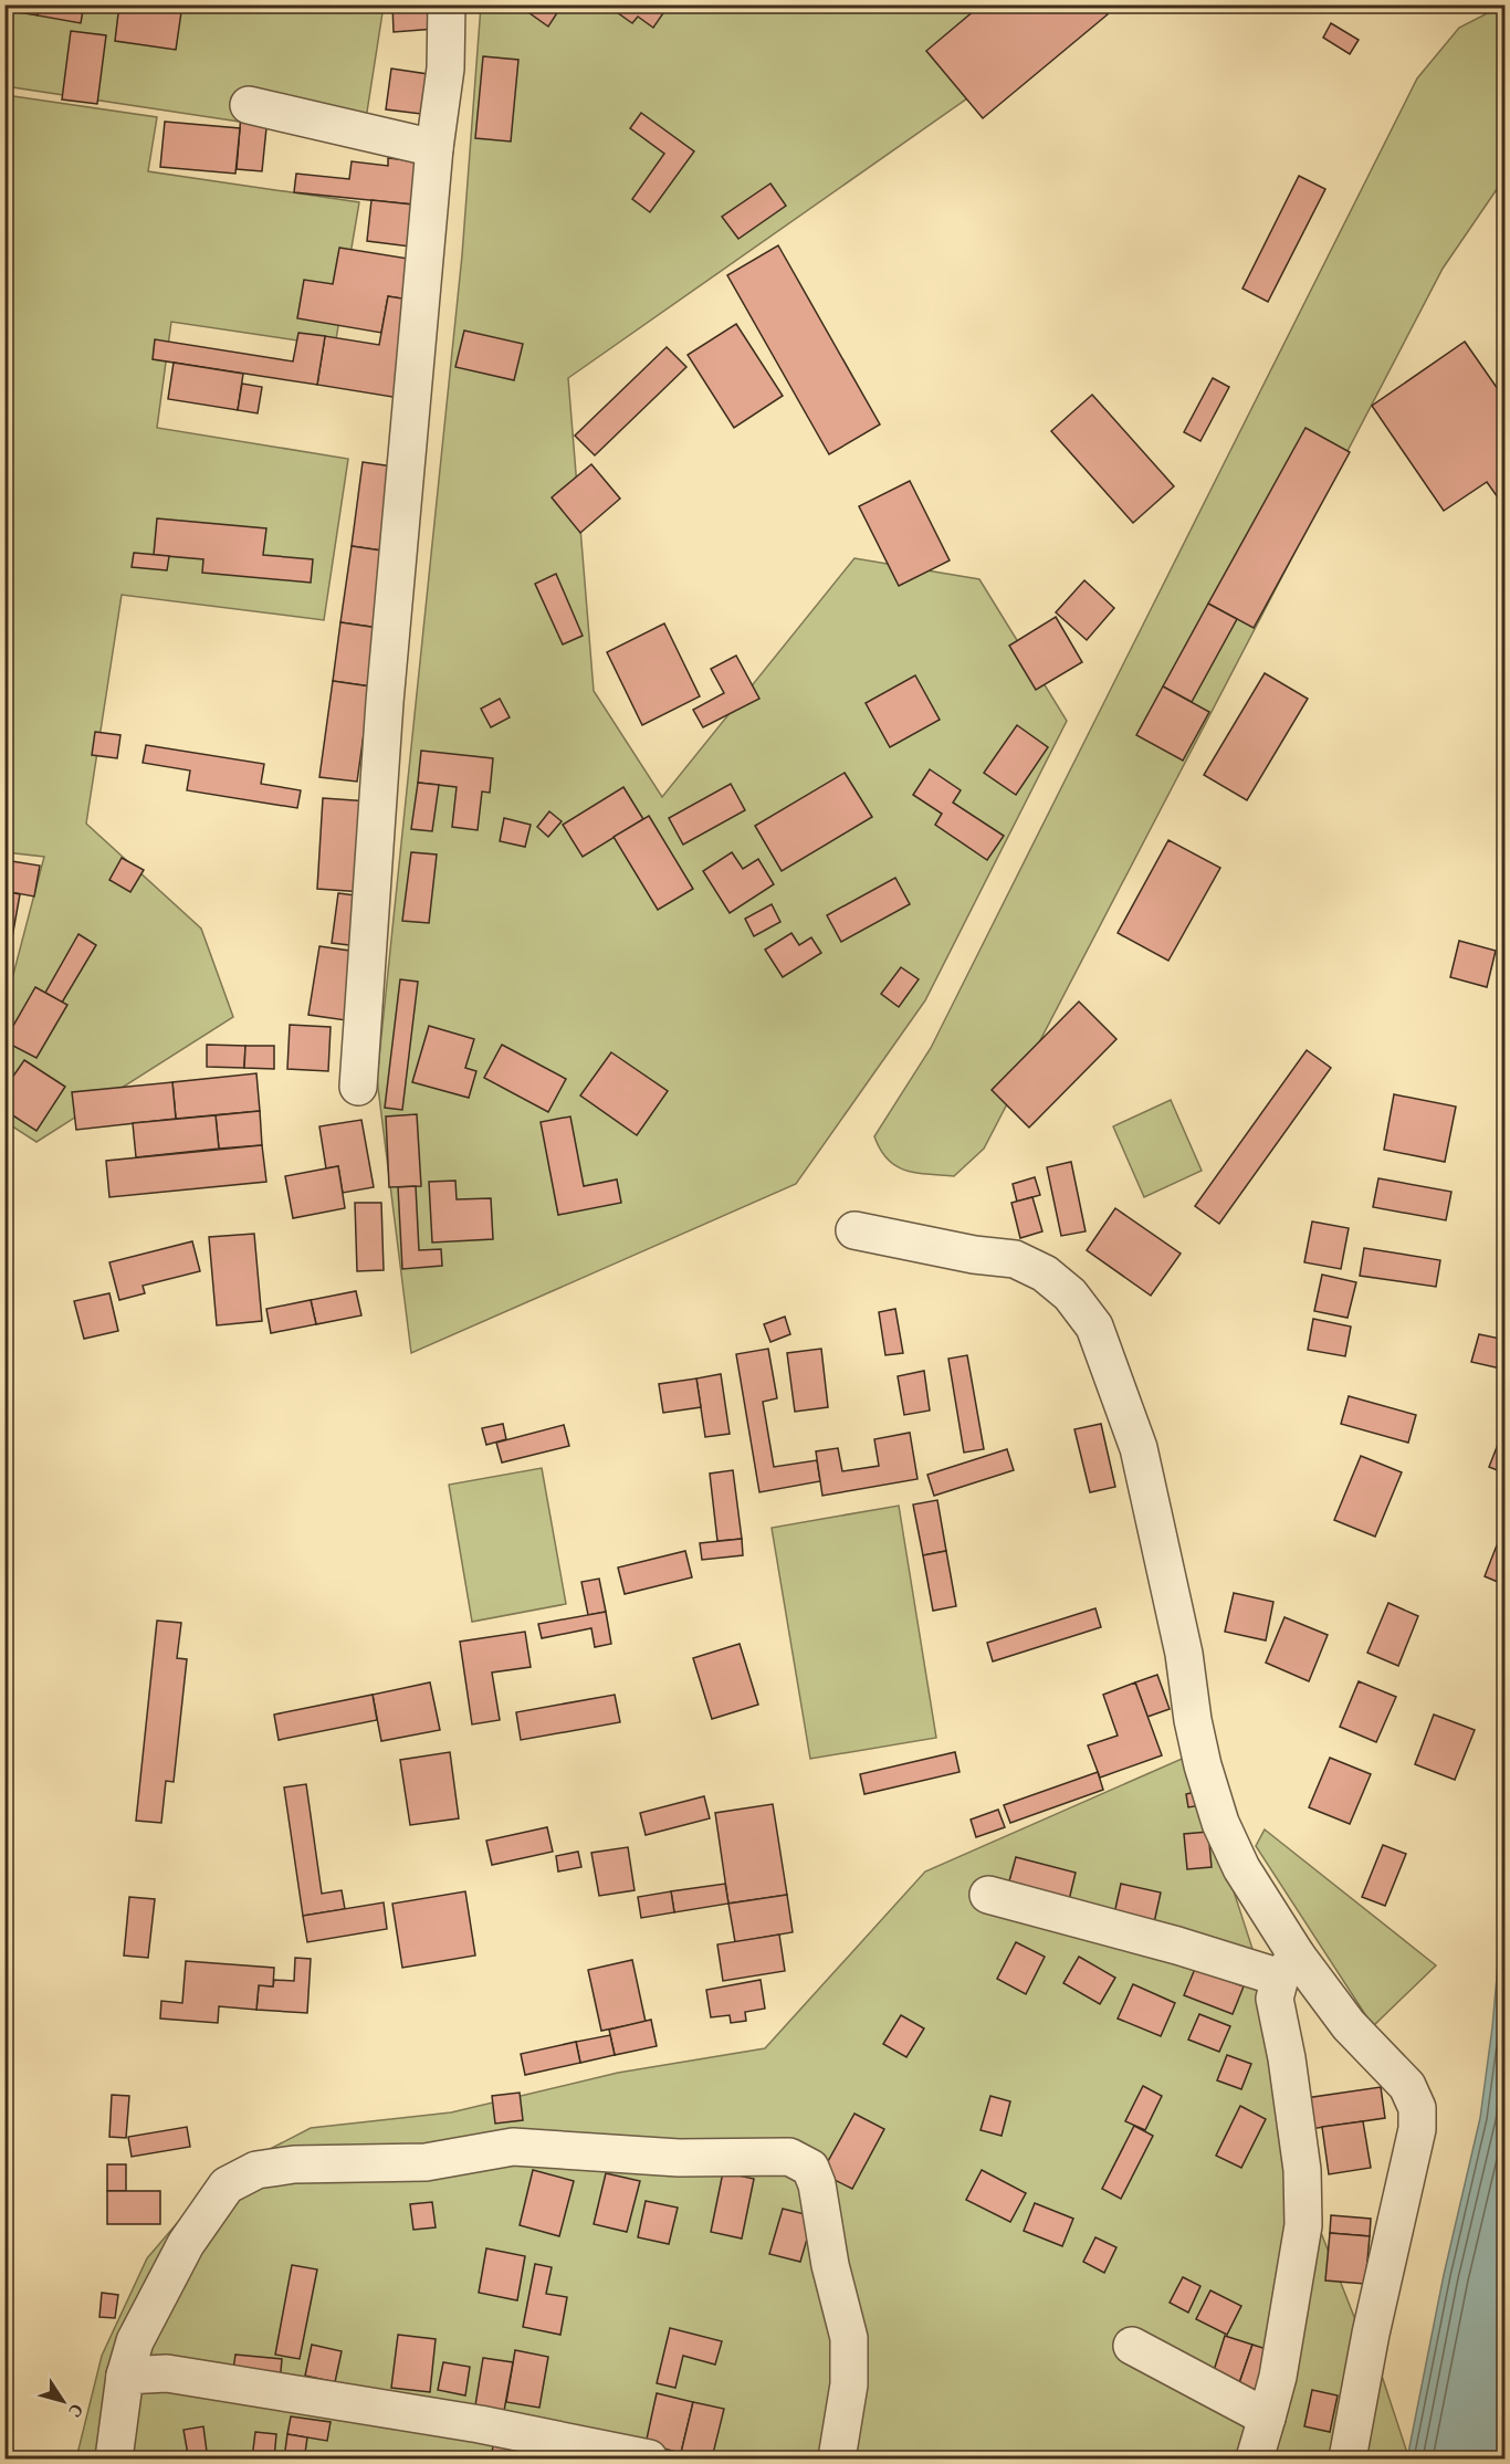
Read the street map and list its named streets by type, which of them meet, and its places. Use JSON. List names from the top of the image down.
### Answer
{
  "north": "bottom right"
}
